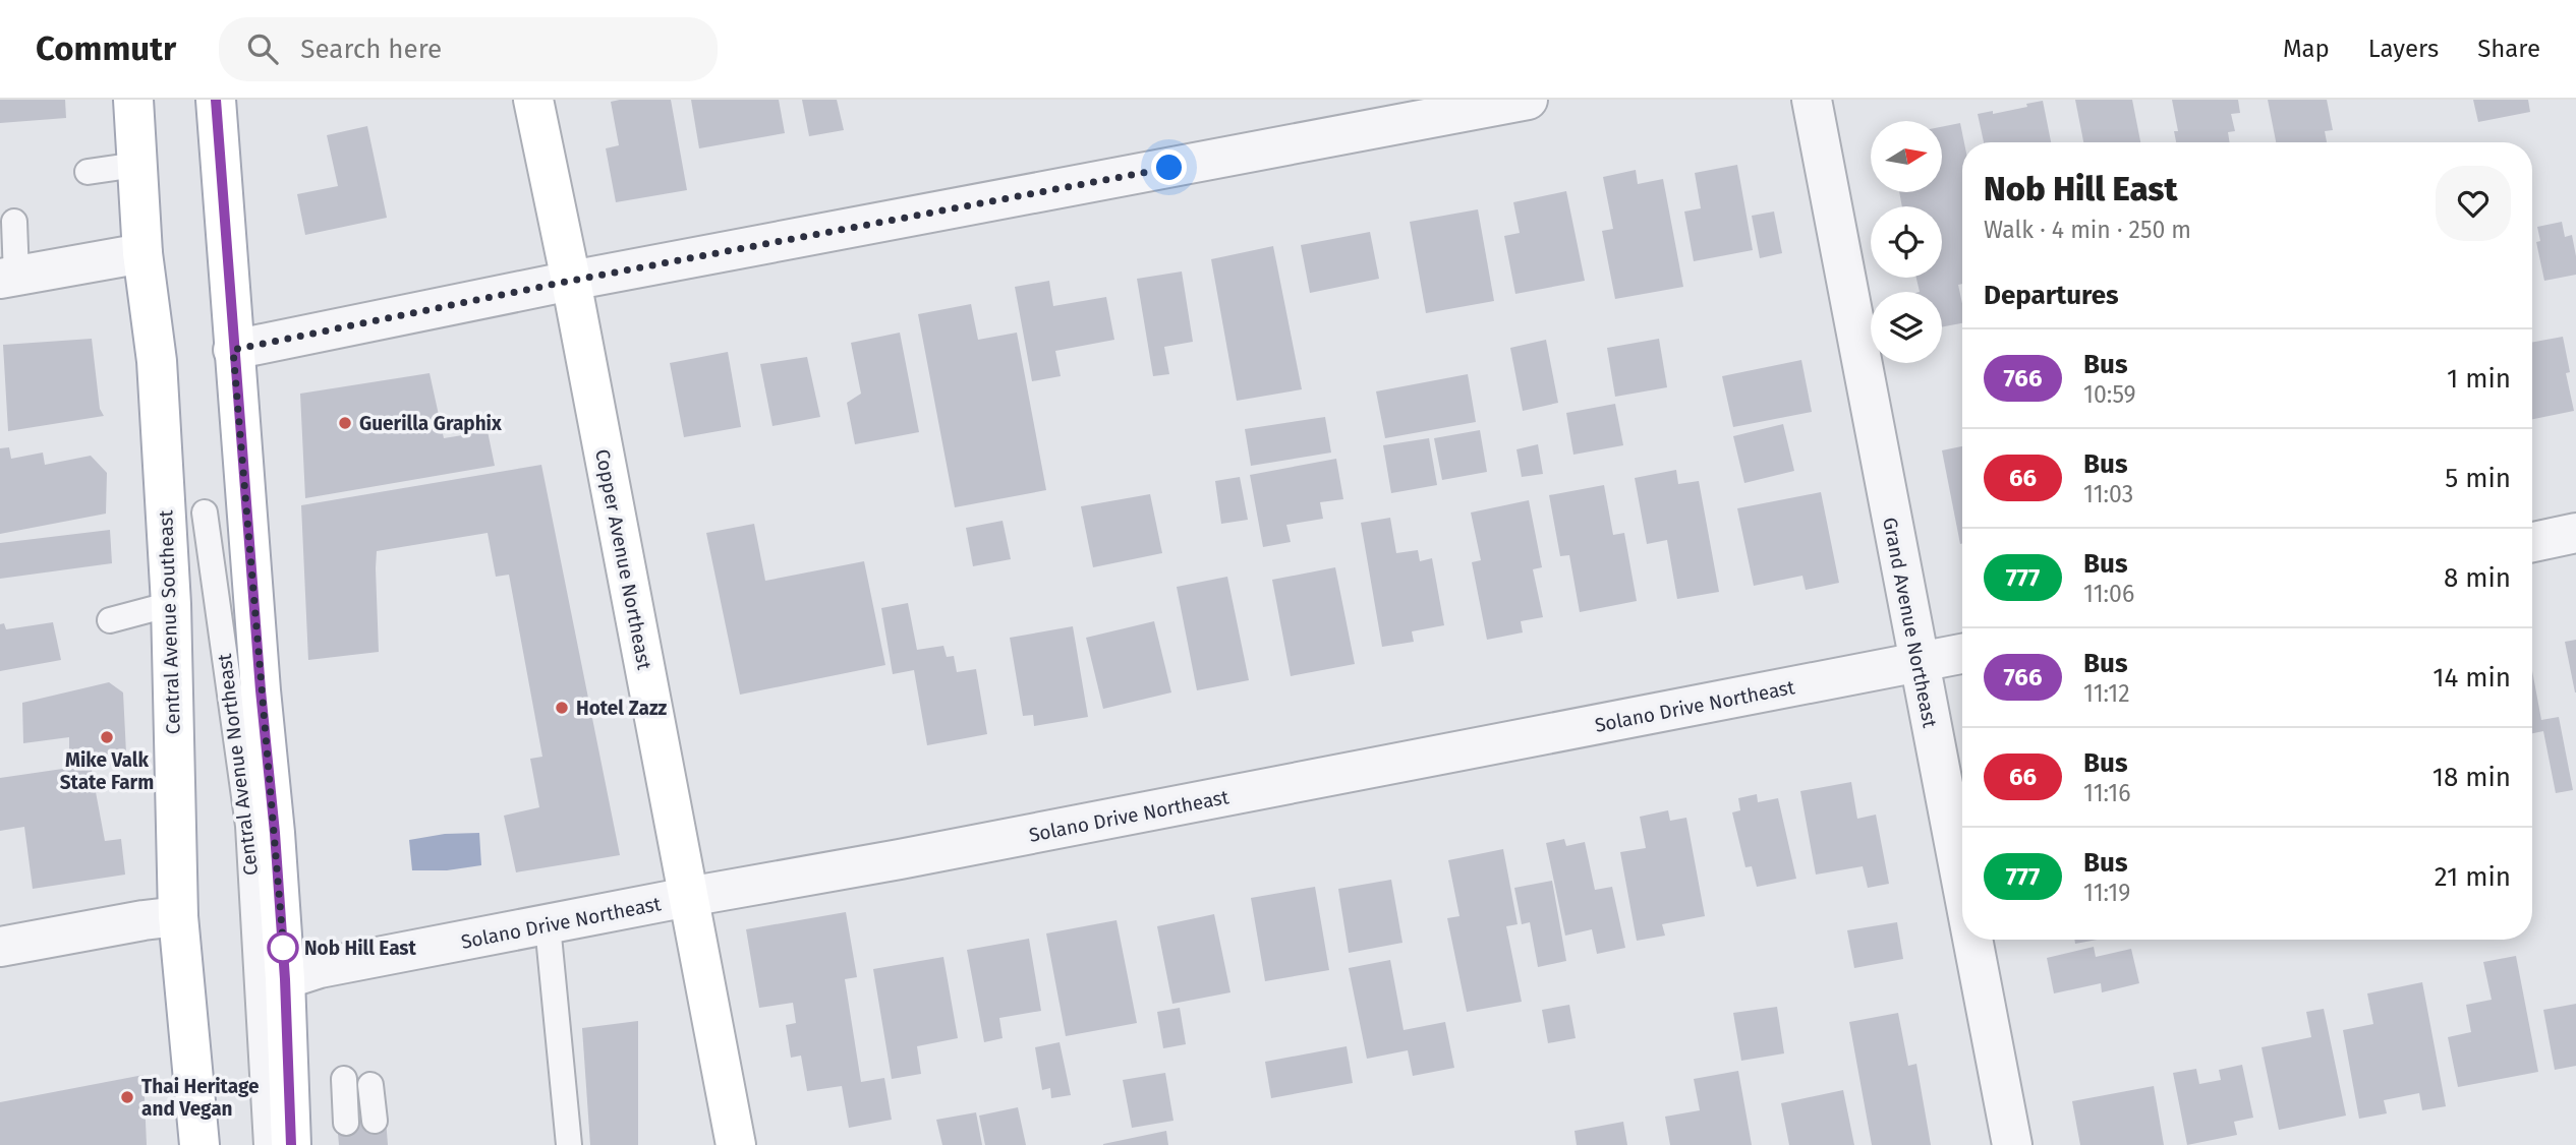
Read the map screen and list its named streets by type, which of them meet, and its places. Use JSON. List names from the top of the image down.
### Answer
{
  "streets": {
    "main road": ["Copper Avenue Northeast", "Central Avenue Southeast", "Central Avenue Northeast"],
    "street": ["Grand Avenue Northeast", "Solano Drive Northeast"]
  },
  "crossings": [
    ["Copper Avenue Northeast", "Solano Drive Northeast"],
    ["Grand Avenue Northeast", "Solano Drive Northeast"],
    ["Solano Drive Northeast", "Central Avenue Northeast"]
  ],
  "places": [
    "Guerilla Graphix",
    "Hotel Zazz",
    "Mike Valk State Farm",
    "Nob Hill East",
    "Thai Heritage and Vegan"
  ],
  "lines": ["bus line 766"],
  "north": "right",
  "page": {
    "header": "Commutr",
    "search": "Search here",
    "nav": ["Map", "Layers", "Share"],
    "heading": [
      ["Nob Hill East", "Walk · 4 min · 250 m"],
      "Departures"
    ],
    "list": [
      {
        "mark": "766",
        "name": "Bus",
        "note": "10:59",
        "value": "1 min"
      },
      {
        "mark": "66",
        "name": "Bus",
        "note": "11:03",
        "value": "5 min"
      },
      {
        "mark": "777",
        "name": "Bus",
        "note": "11:06",
        "value": "8 min"
      },
      {
        "mark": "766",
        "name": "Bus",
        "note": "11:12",
        "value": "14 min"
      },
      {
        "mark": "66",
        "name": "Bus",
        "note": "11:16",
        "value": "18 min"
      },
      {
        "mark": "777",
        "name": "Bus",
        "note": "11:19",
        "value": "21 min"
      }
    ]
  }
}
